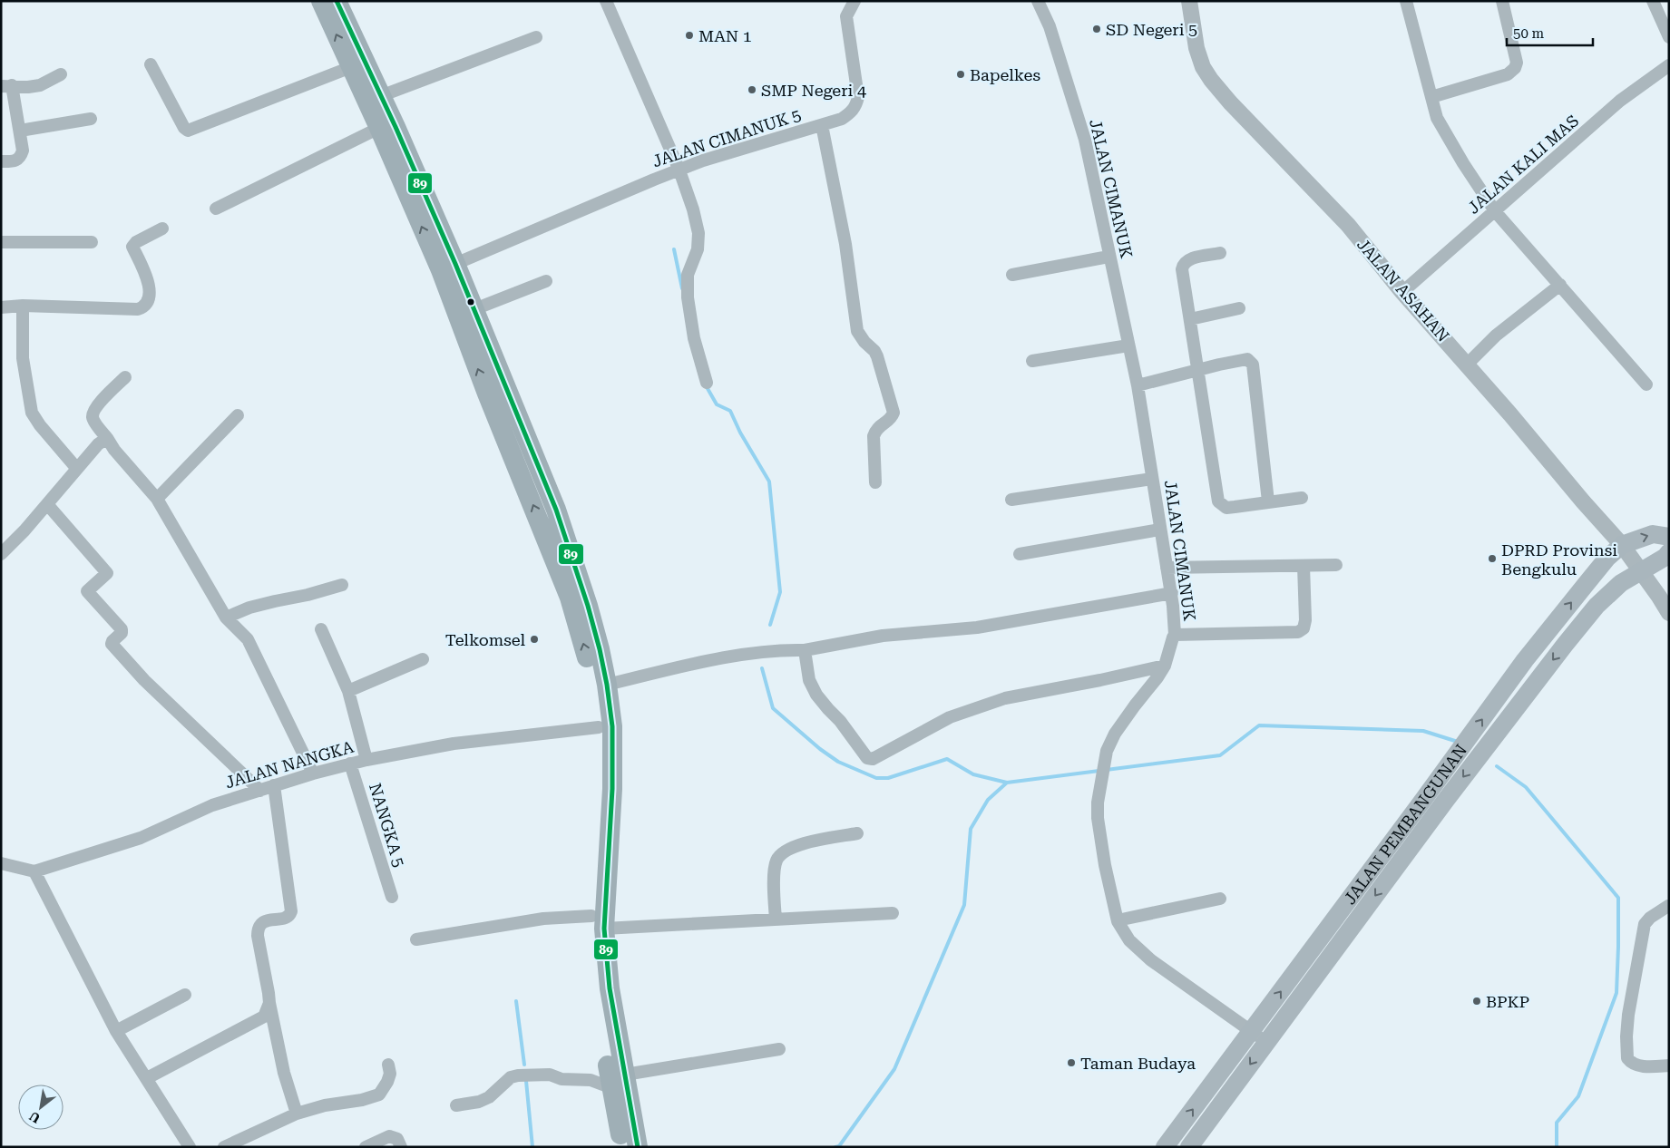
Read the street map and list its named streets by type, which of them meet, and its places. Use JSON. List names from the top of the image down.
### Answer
{
  "streets": {
    "main road": ["JALAN PEMBANGUNAN"],
    "street": [
      "JALAN CIMANUK 5",
      "JALAN KALI MAS",
      "JALAN CIMANUK",
      "JALAN ASAHAN",
      "JALAN NANGKA",
      "NANGKA 5"
    ]
  },
  "crossings": [
    ["JALAN KALI MAS", "JALAN ASAHAN"],
    ["JALAN CIMANUK", "JALAN PEMBANGUNAN"],
    ["JALAN ASAHAN", "JALAN PEMBANGUNAN"],
    ["JALAN NANGKA", "NANGKA 5"]
  ],
  "places": [
    "SD Negeri 5",
    "MAN 1",
    "Bapelkes",
    "SMP Negeri 4",
    "DPRD Provinsi Bengkulu",
    "Telkomsel",
    "BPKP",
    "Taman Budaya"
  ],
  "lines": ["transit line 89"],
  "scale_bar": "50 m",
  "north": "bottom left"
}
